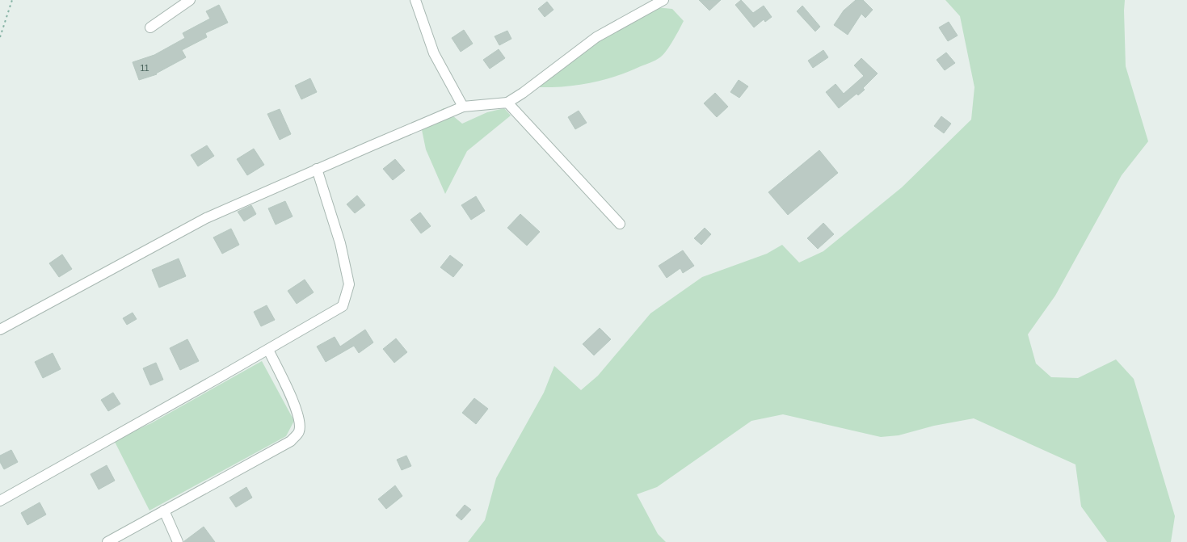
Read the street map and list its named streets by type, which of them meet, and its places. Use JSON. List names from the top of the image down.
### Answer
{
  "house_numbers": ["11"]
}
